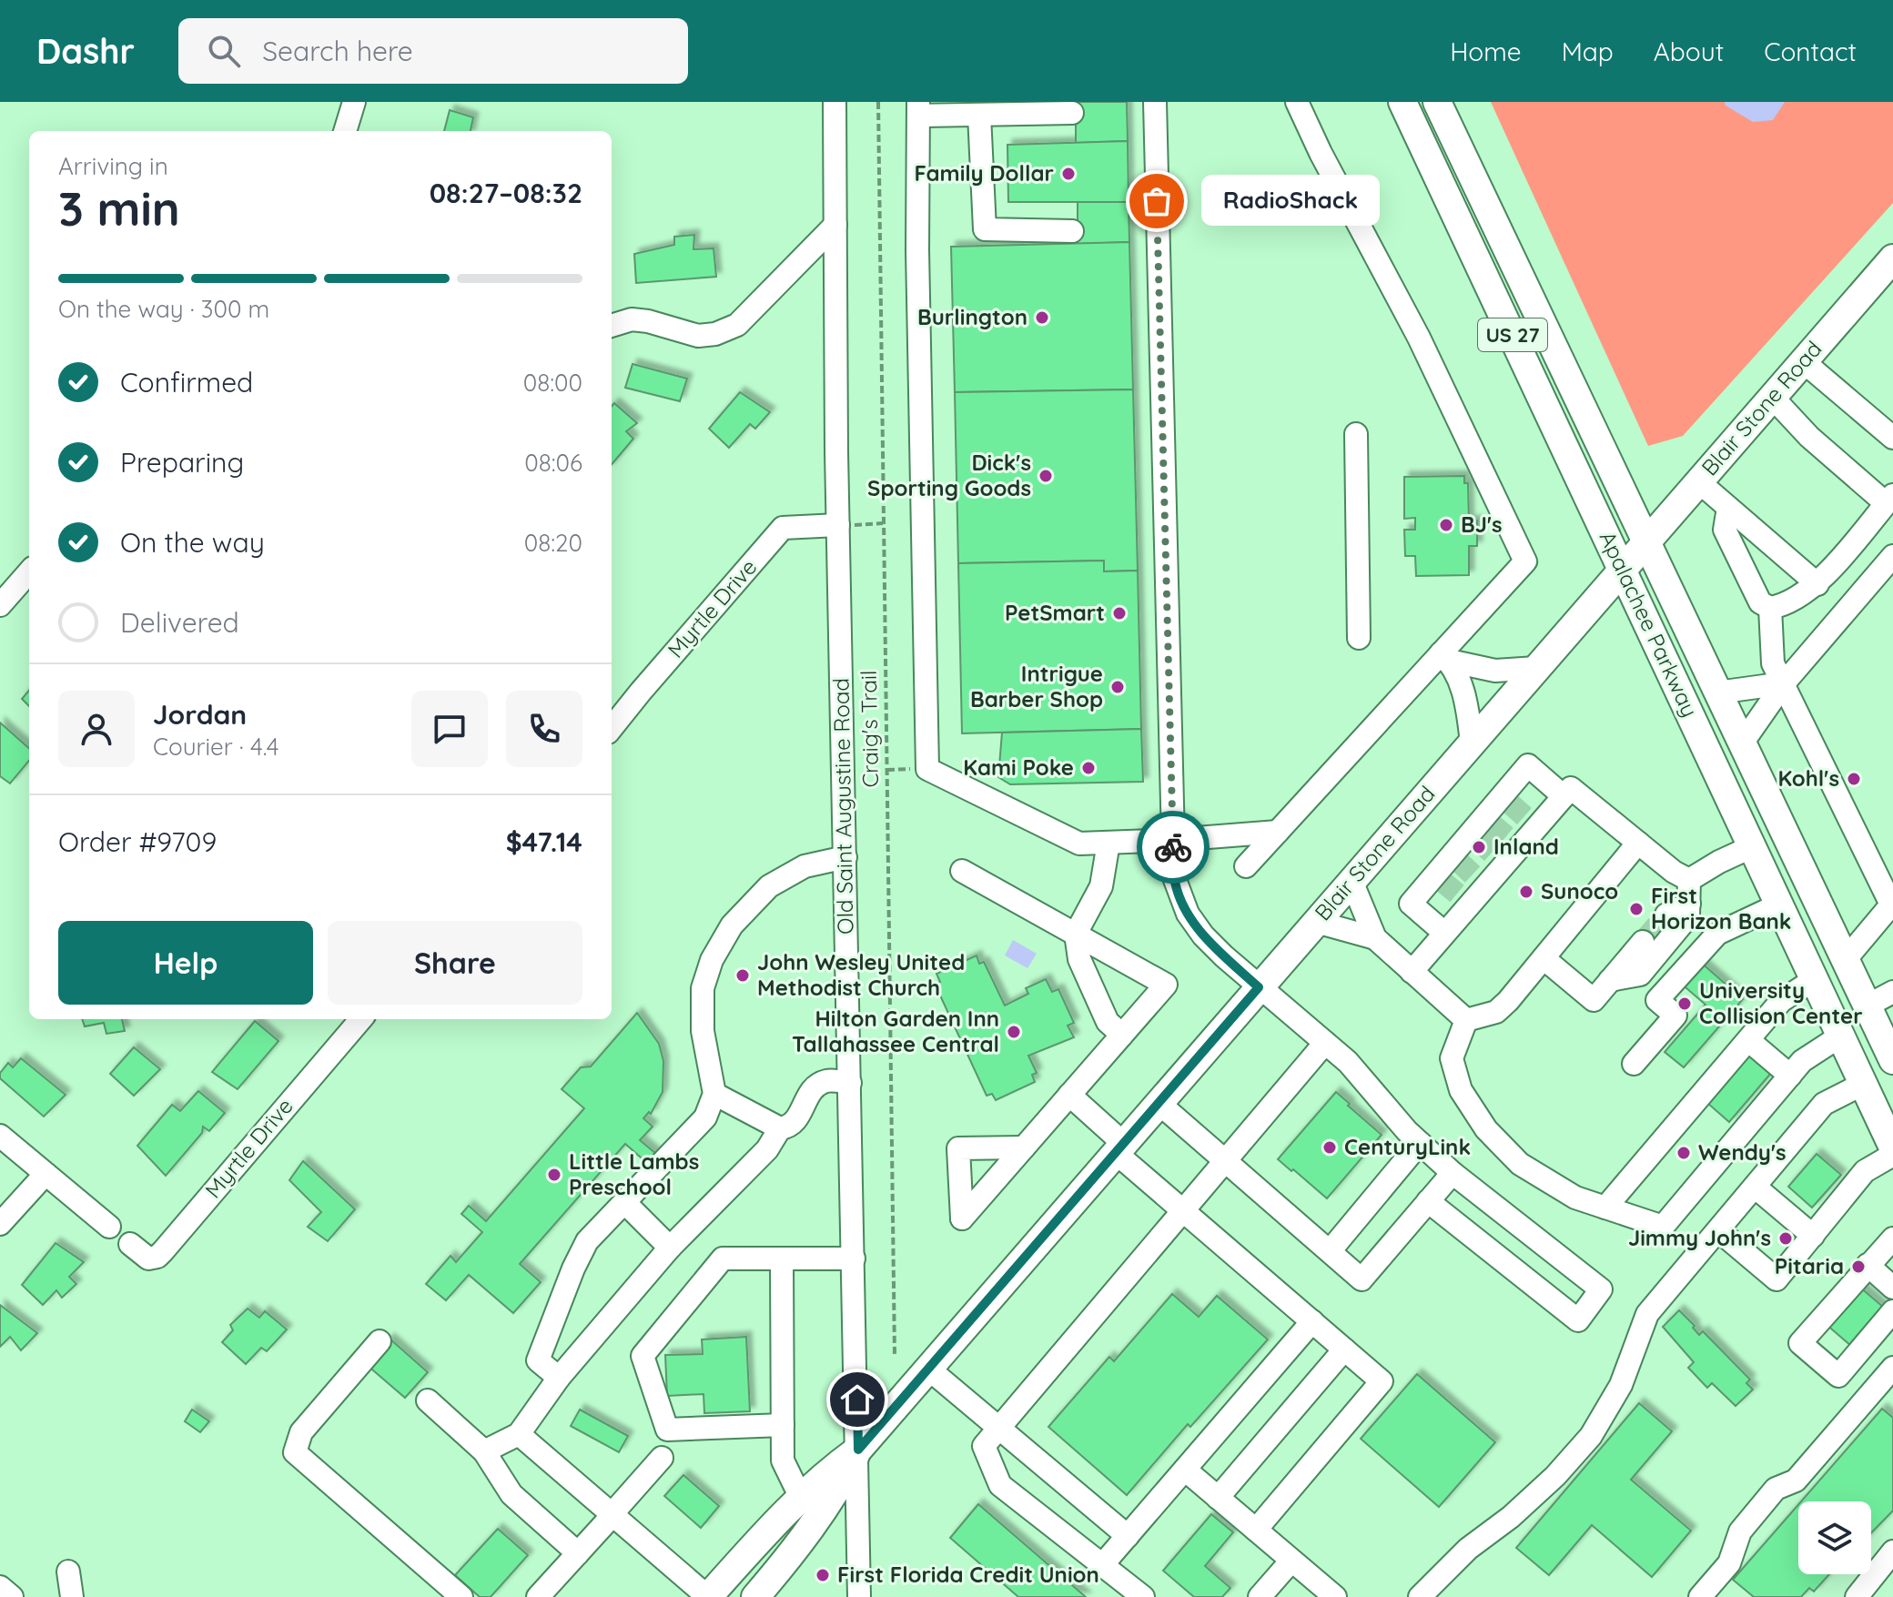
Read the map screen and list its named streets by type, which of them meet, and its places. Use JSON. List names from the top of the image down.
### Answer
{
  "streets": {
    "main road": ["US 27", "Blair Stone Road", "Apalachee Parkway"],
    "street": ["Myrtle Drive", "Old Saint Augustine Road"],
    "path": ["Craig's Trail"]
  },
  "crossings": [
    ["Blair Stone Road", "Apalachee Parkway"],
    ["Blair Stone Road", "Old Saint Augustine Road"],
    ["Myrtle Drive", "Old Saint Augustine Road"]
  ],
  "places": [
    "Family Dollar",
    "RadioShack",
    "Burlington",
    "Dick's Sporting Goods",
    "BJ's",
    "PetSmart",
    "Intrigue Barber Shop",
    "Kami Poke",
    "Kohl's",
    "Inland",
    "Sunoco",
    "First Horizon Bank",
    "John Wesley United Methodist Church",
    "University Collision Center",
    "Hilton Garden Inn Tallahassee Central",
    "CenturyLink",
    "Wendy's",
    "Little Lambs Preschool",
    "Jimmy John's",
    "Pitaria",
    "First Florida Credit Union"
  ],
  "page": {
    "header": "Dashr",
    "search": "Search here",
    "nav": [
      "Home",
      "Map",
      "About",
      "Contact"
    ],
    "heading": ["3 min", "Arriving in", "08:27–08:32"],
    "panel": [
      "Jordan",
      "Courier · 4.4",
      "Order #9709",
      "$47.14"
    ],
    "bubble": "RadioShack",
    "bar": "On the way · 300 m",
    "list": [
      ["Confirmed", "08:00"],
      ["Preparing", "08:06"],
      ["On the way", "08:20"],
      "Delivered"
    ],
    "buttons": ["Help", "Share"]
  }
}
